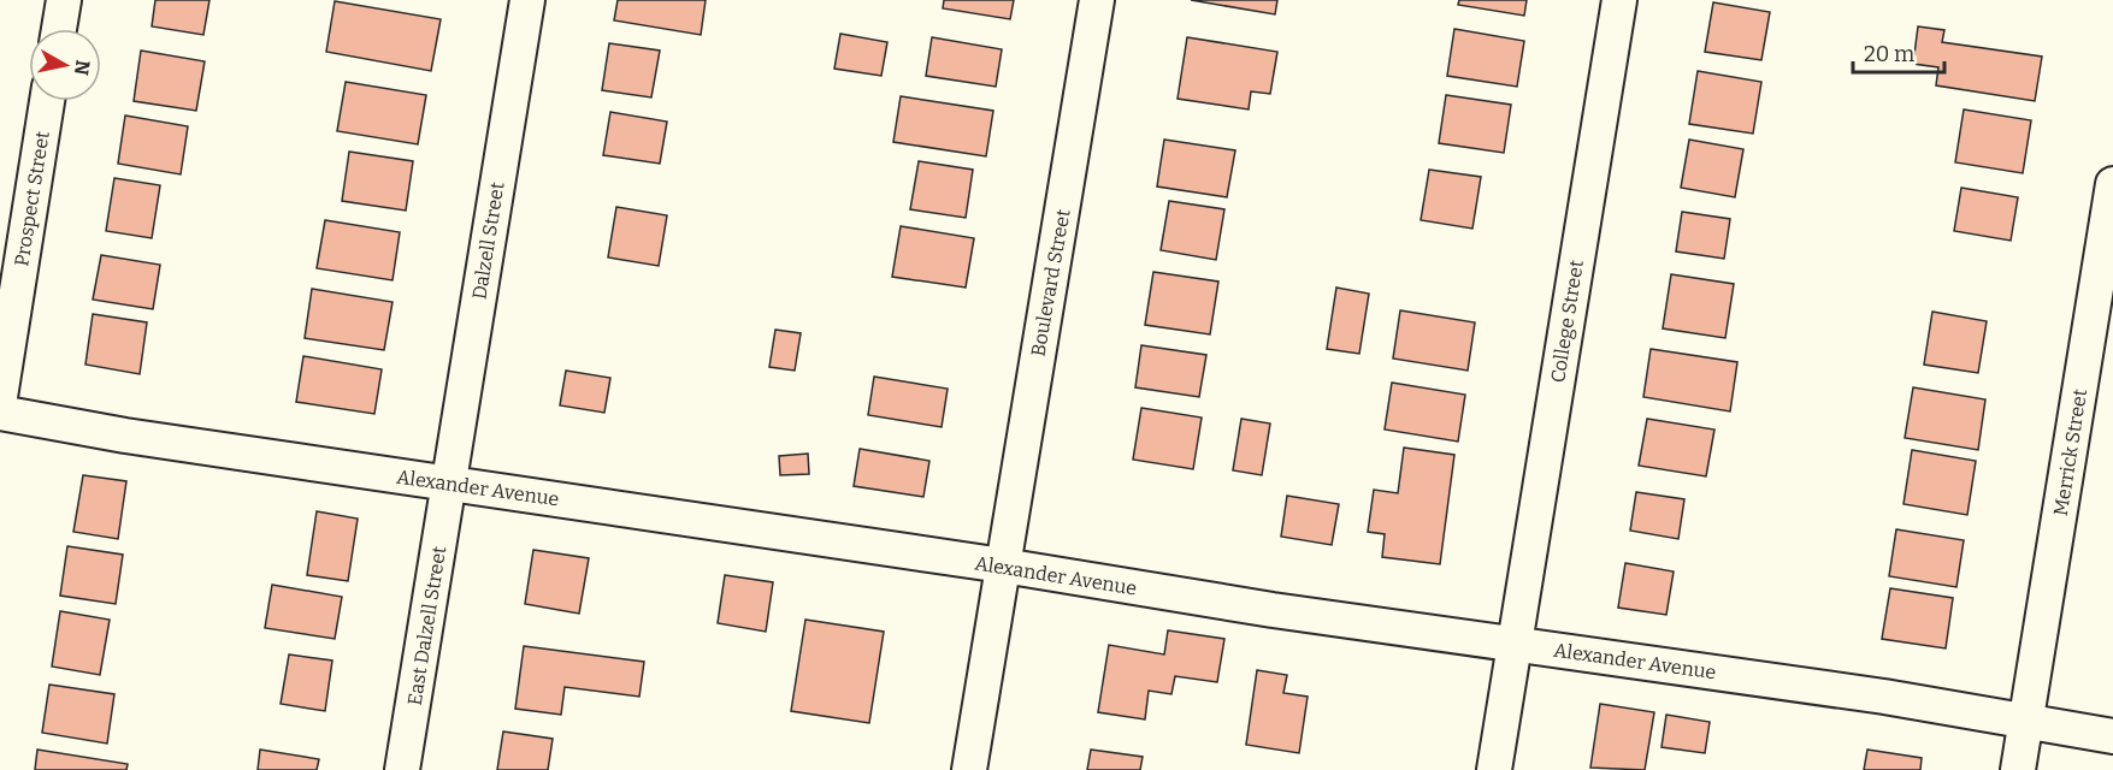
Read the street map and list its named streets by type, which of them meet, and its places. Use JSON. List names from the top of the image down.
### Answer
{
  "streets": {
    "street": [
      "Prospect Street",
      "Dalzell Street",
      "Boulevard Street",
      "College Street",
      "Merrick Street",
      "Alexander Avenue",
      "East Dalzell Street"
    ]
  },
  "crossings": [
    ["Dalzell Street", "Alexander Avenue"],
    ["Dalzell Street", "East Dalzell Street"],
    ["Boulevard Street", "Alexander Avenue"],
    ["College Street", "Alexander Avenue"],
    ["Merrick Street", "Alexander Avenue"],
    ["Alexander Avenue", "East Dalzell Street"]
  ],
  "scale_bar": "20 m",
  "north": "right"
}
